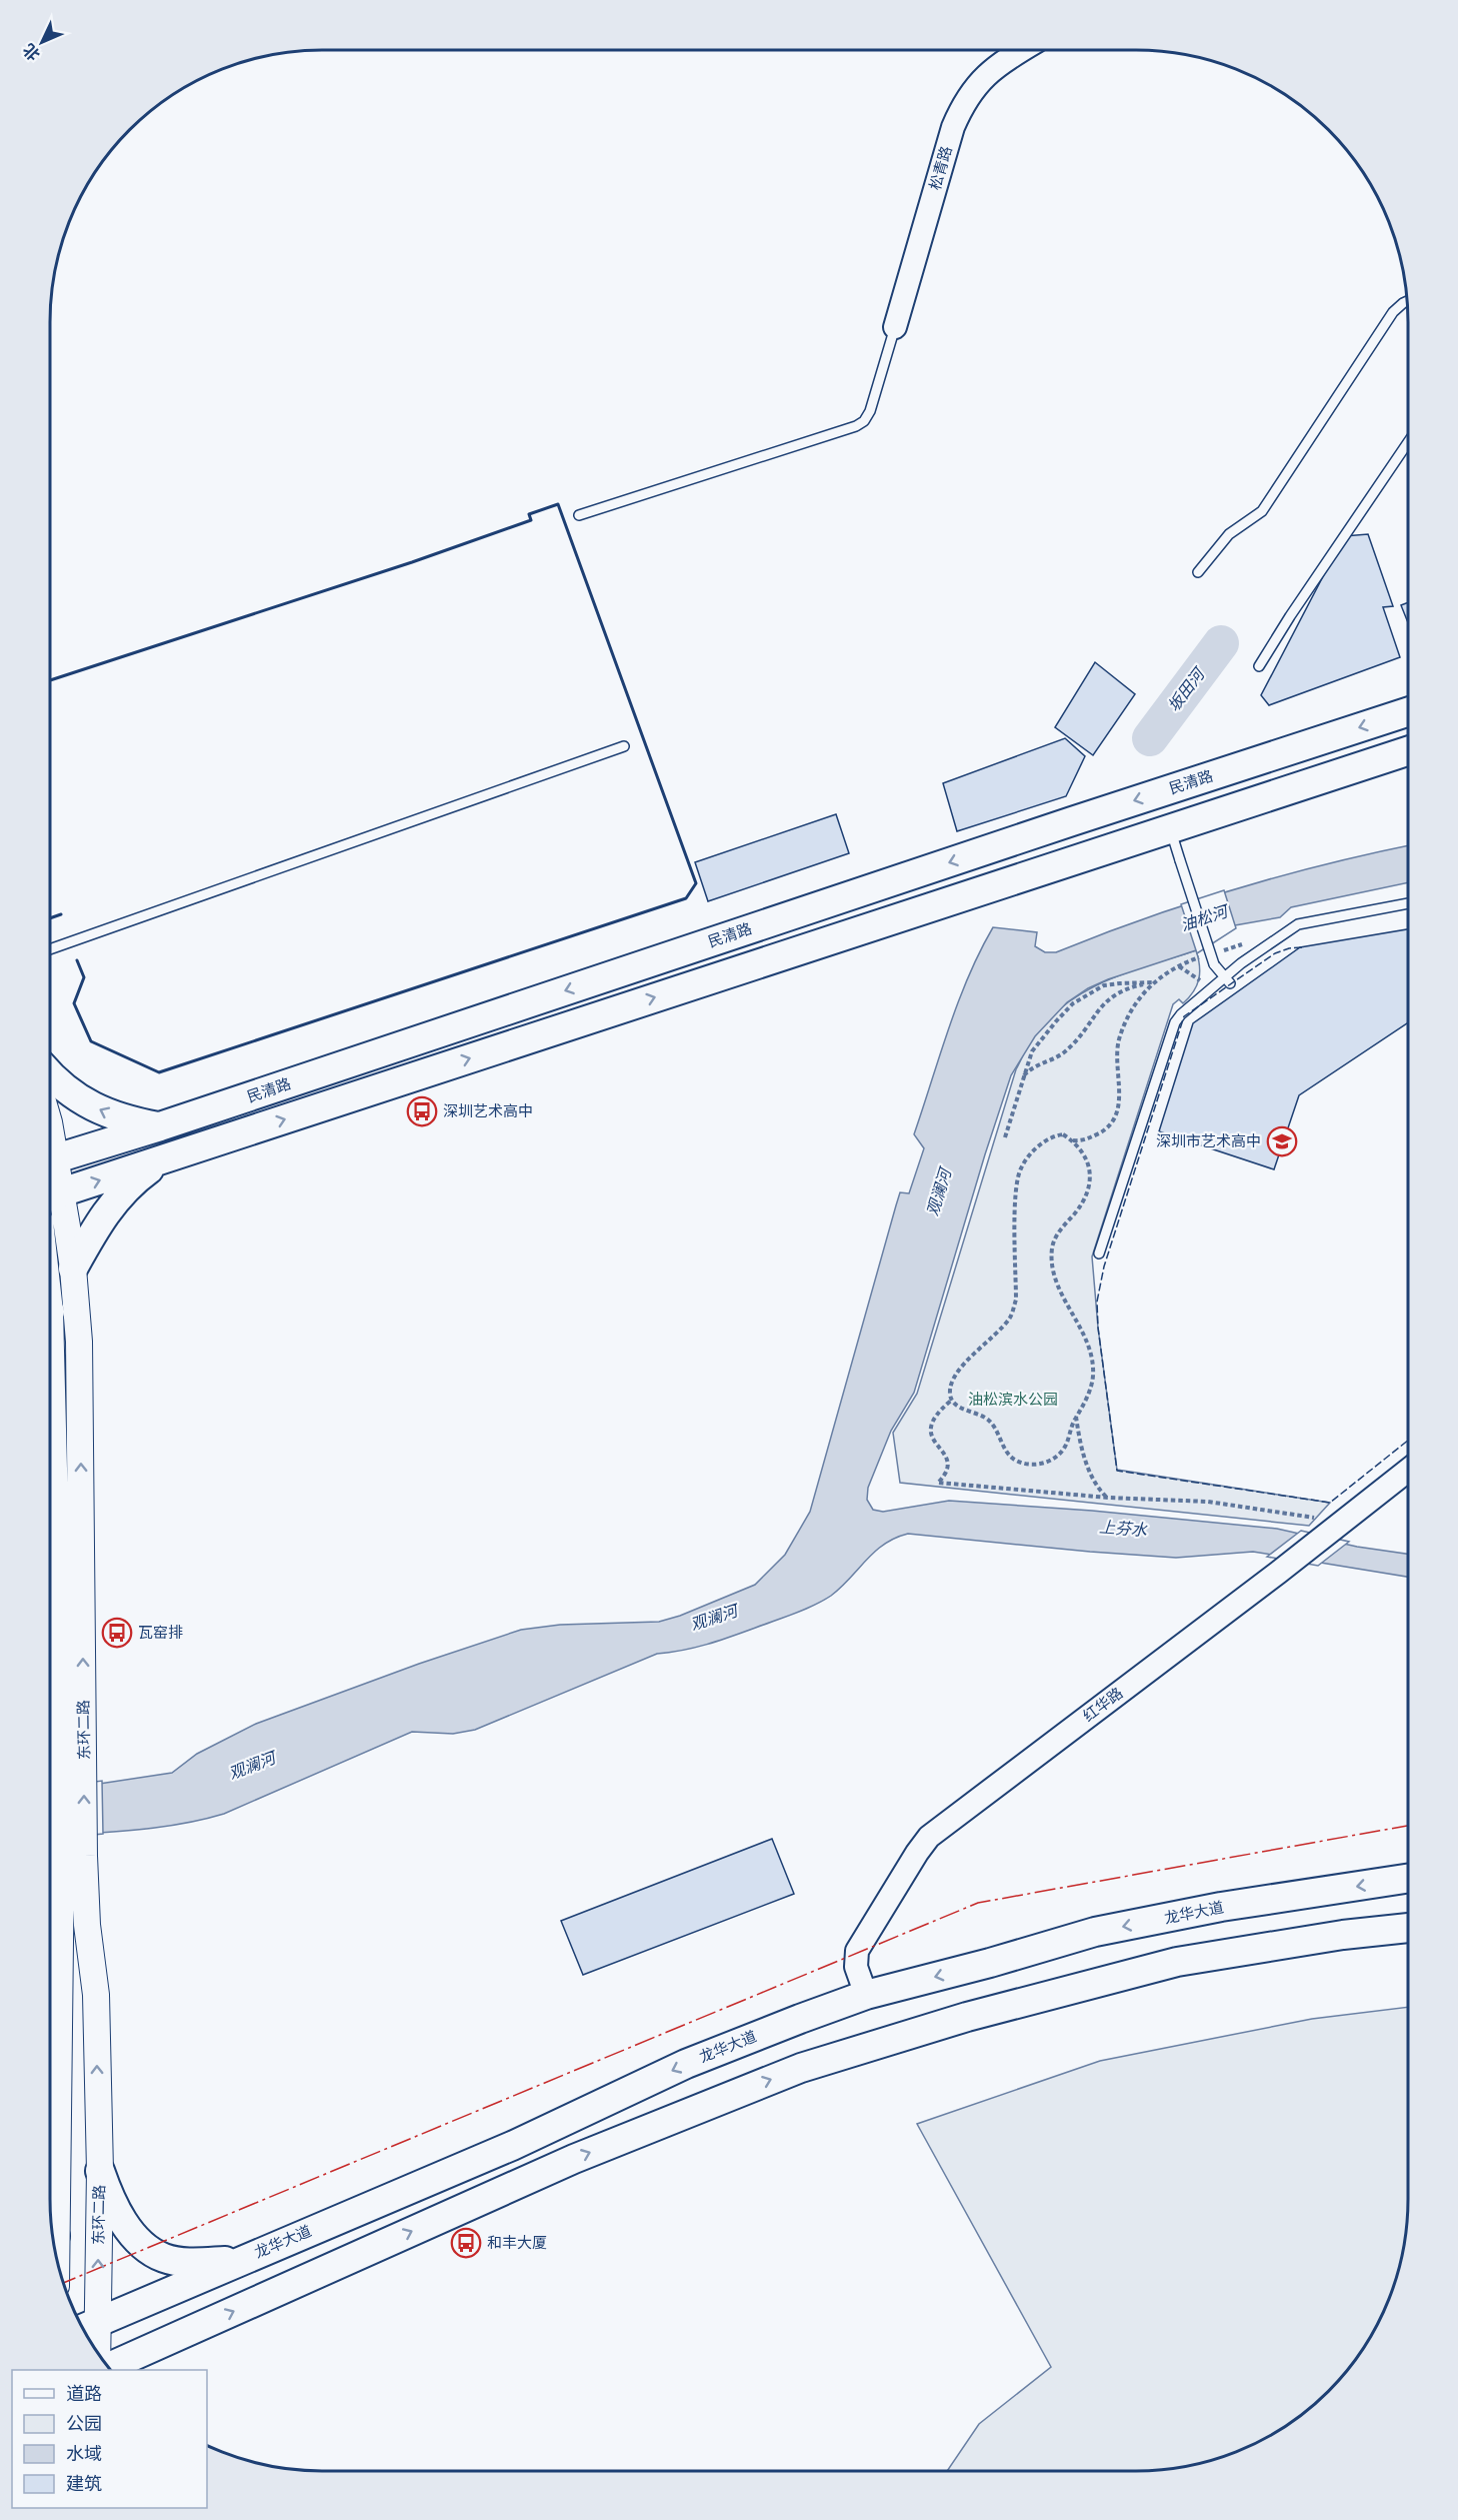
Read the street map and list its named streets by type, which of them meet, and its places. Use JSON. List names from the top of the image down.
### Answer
{
  "streets": {
    "main road": ["民清路", "东环二路", "龙华大道"],
    "street": ["松青路", "红华路"]
  },
  "crossings": [
    ["红华路", "龙华大道"],
    ["东环二路", "龙华大道"]
  ],
  "water": [
    "坂田河",
    "油松河",
    "观澜河",
    "上芬水"
  ],
  "parks": ["油松滨水公园"],
  "places": {
    "bus stop": ["深圳艺术高中", "瓦窑排", "和丰大厦"],
    "school or university": ["深圳市艺术高中"]
  },
  "legend": [
    "道路",
    "公园",
    "水域",
    "建筑"
  ],
  "north": "bottom left"
}
